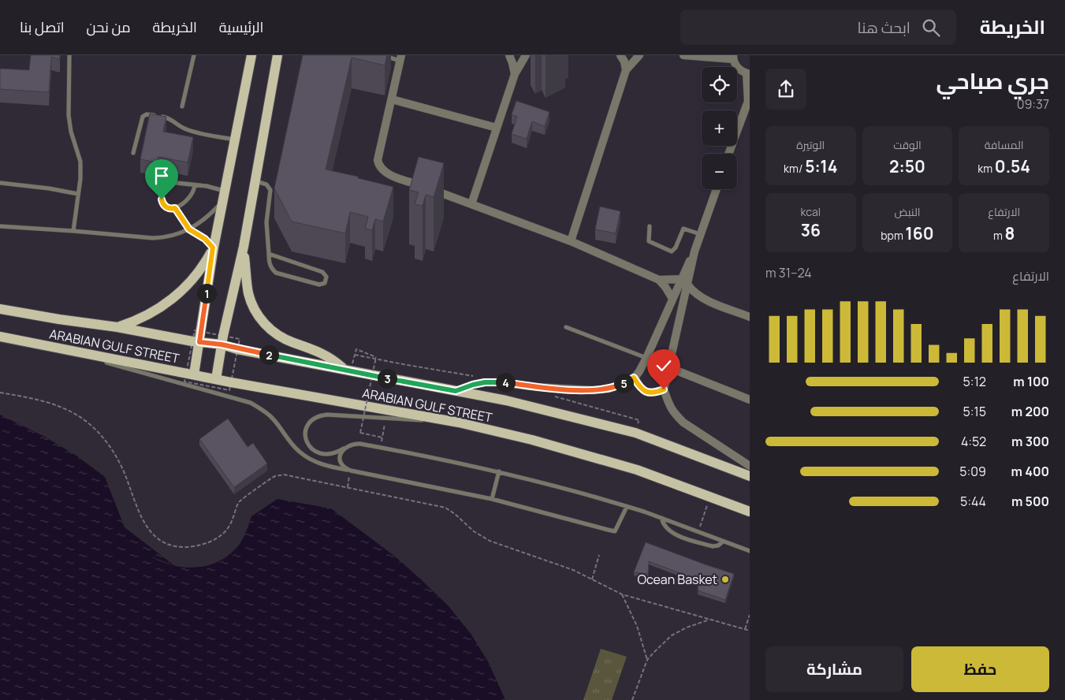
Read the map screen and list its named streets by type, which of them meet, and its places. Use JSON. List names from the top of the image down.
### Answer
{
  "streets": {
    "main road": ["ARABIAN GULF STREET"]
  },
  "places": ["Ocean Basket"],
  "page": {
    "header": "الخريطة",
    "search": "ابحث هنا",
    "nav": [
      "الرئيسية",
      "الخريطة",
      "من نحن",
      "اتصل بنا"
    ],
    "heading": ["جري صباحي", "09:37"],
    "map_buttons": ["+", "−"],
    "stats": [
      ["المسافة", "0.54 km"],
      ["الوقت", "2:50"],
      ["الوتيرة", "5:14 /km"],
      ["الارتفاع", "8 m"],
      ["النبض", "160 bpm"],
      ["kcal", "36"]
    ],
    "chart": ["الارتفاع", "24–31 m"],
    "pins": [
      "1",
      "2",
      "3",
      "4",
      "5"
    ],
    "list": [
      {
        "name": "100 m",
        "note": "5:12"
      },
      {
        "name": "200 m",
        "note": "5:15"
      },
      {
        "name": "300 m",
        "note": "4:52"
      },
      {
        "name": "400 m",
        "note": "5:09"
      },
      {
        "name": "500 m",
        "note": "5:44"
      }
    ],
    "buttons": ["حفظ", "مشاركة"]
  }
}
